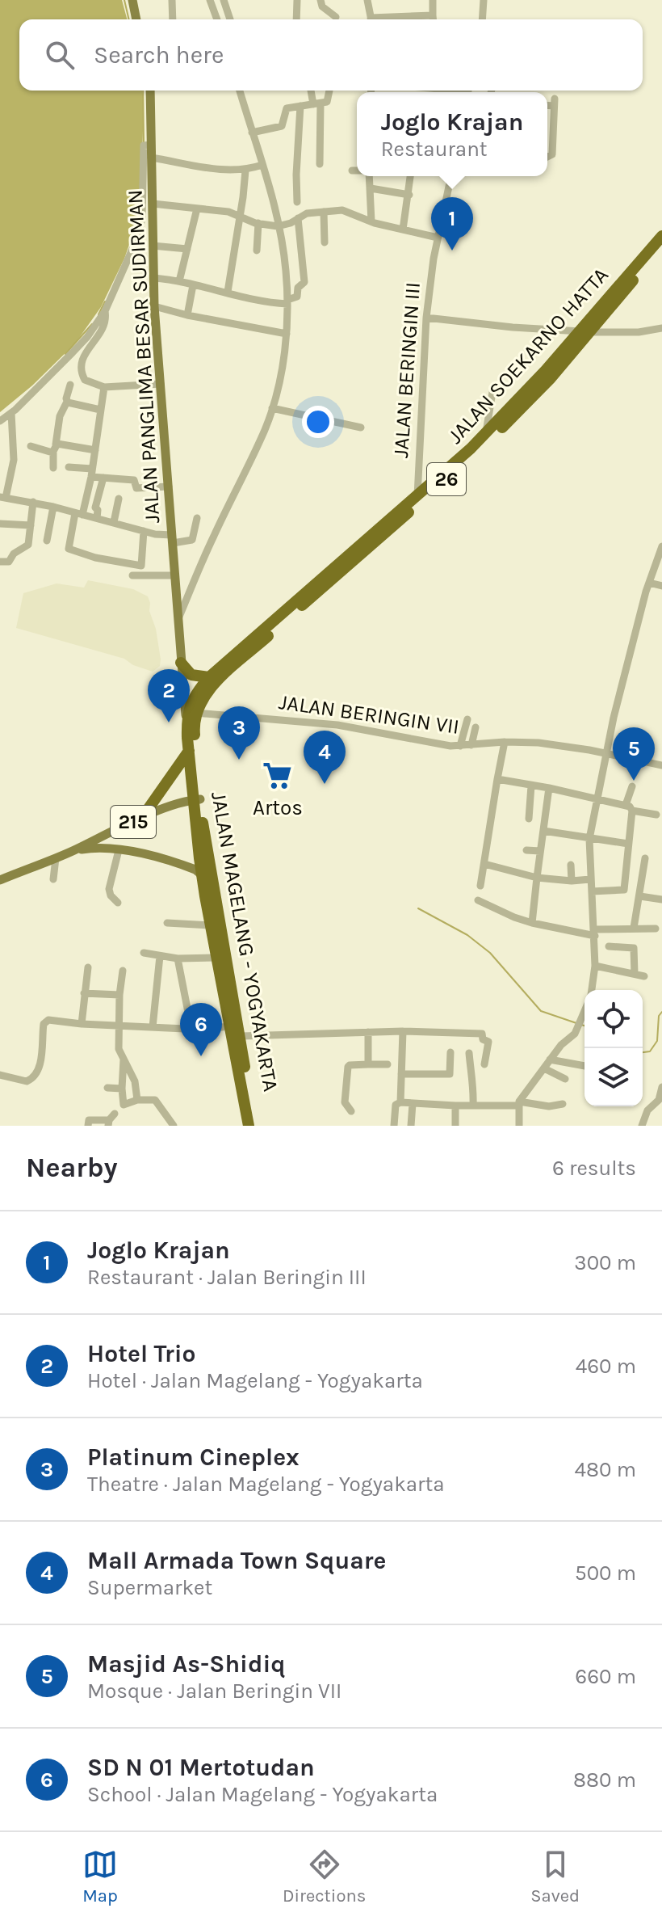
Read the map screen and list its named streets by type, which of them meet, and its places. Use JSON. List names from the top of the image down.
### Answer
{
  "streets": {
    "highway": [
      "JALAN SOEKARNO HATTA",
      "26",
      "215",
      "JALAN MAGELANG - YOGYAKARTA"
    ],
    "main road": ["JALAN PANGLIMA BESAR SUDIRMAN"],
    "street": ["JALAN BERINGIN III", "JALAN BERINGIN VII"]
  },
  "crossings": [
    ["JALAN SOEKARNO HATTA", "JALAN BERINGIN III"],
    ["JALAN SOEKARNO HATTA", "26"],
    ["JALAN PANGLIMA BESAR SUDIRMAN", "26"],
    ["JALAN PANGLIMA BESAR SUDIRMAN", "JALAN BERINGIN VII"],
    ["JALAN PANGLIMA BESAR SUDIRMAN", "JALAN MAGELANG - YOGYAKARTA"],
    ["26", "JALAN BERINGIN VII"],
    ["26", "JALAN MAGELANG - YOGYAKARTA"],
    ["JALAN BERINGIN VII", "JALAN MAGELANG - YOGYAKARTA"],
    ["215", "JALAN MAGELANG - YOGYAKARTA"]
  ],
  "places": {
    "supermarket": ["Artos"]
  },
  "page": {
    "search": "Search here",
    "popup": ["Joglo Krajan", "Restaurant"],
    "pins": [
      "1",
      "2",
      "3",
      "5",
      "4",
      "6"
    ],
    "heading": ["Nearby", "6 results"],
    "list": [
      {
        "mark": "1",
        "name": "Joglo Krajan",
        "note": "Restaurant · Jalan Beringin III",
        "value": "300 m"
      },
      {
        "mark": "2",
        "name": "Hotel Trio",
        "note": "Hotel · Jalan Magelang - Yogyakarta",
        "value": "460 m"
      },
      {
        "mark": "3",
        "name": "Platinum Cineplex",
        "note": "Theatre · Jalan Magelang - Yogyakarta",
        "value": "480 m"
      },
      {
        "mark": "4",
        "name": "Mall Armada Town Square",
        "note": "Supermarket",
        "value": "500 m"
      },
      {
        "mark": "5",
        "name": "Masjid As-Shidiq",
        "note": "Mosque · Jalan Beringin VII",
        "value": "660 m"
      },
      {
        "mark": "6",
        "name": "SD N 01 Mertotudan",
        "note": "School · Jalan Magelang - Yogyakarta",
        "value": "880 m"
      }
    ],
    "nav": ["Map", "Directions", "Saved"]
  }
}
